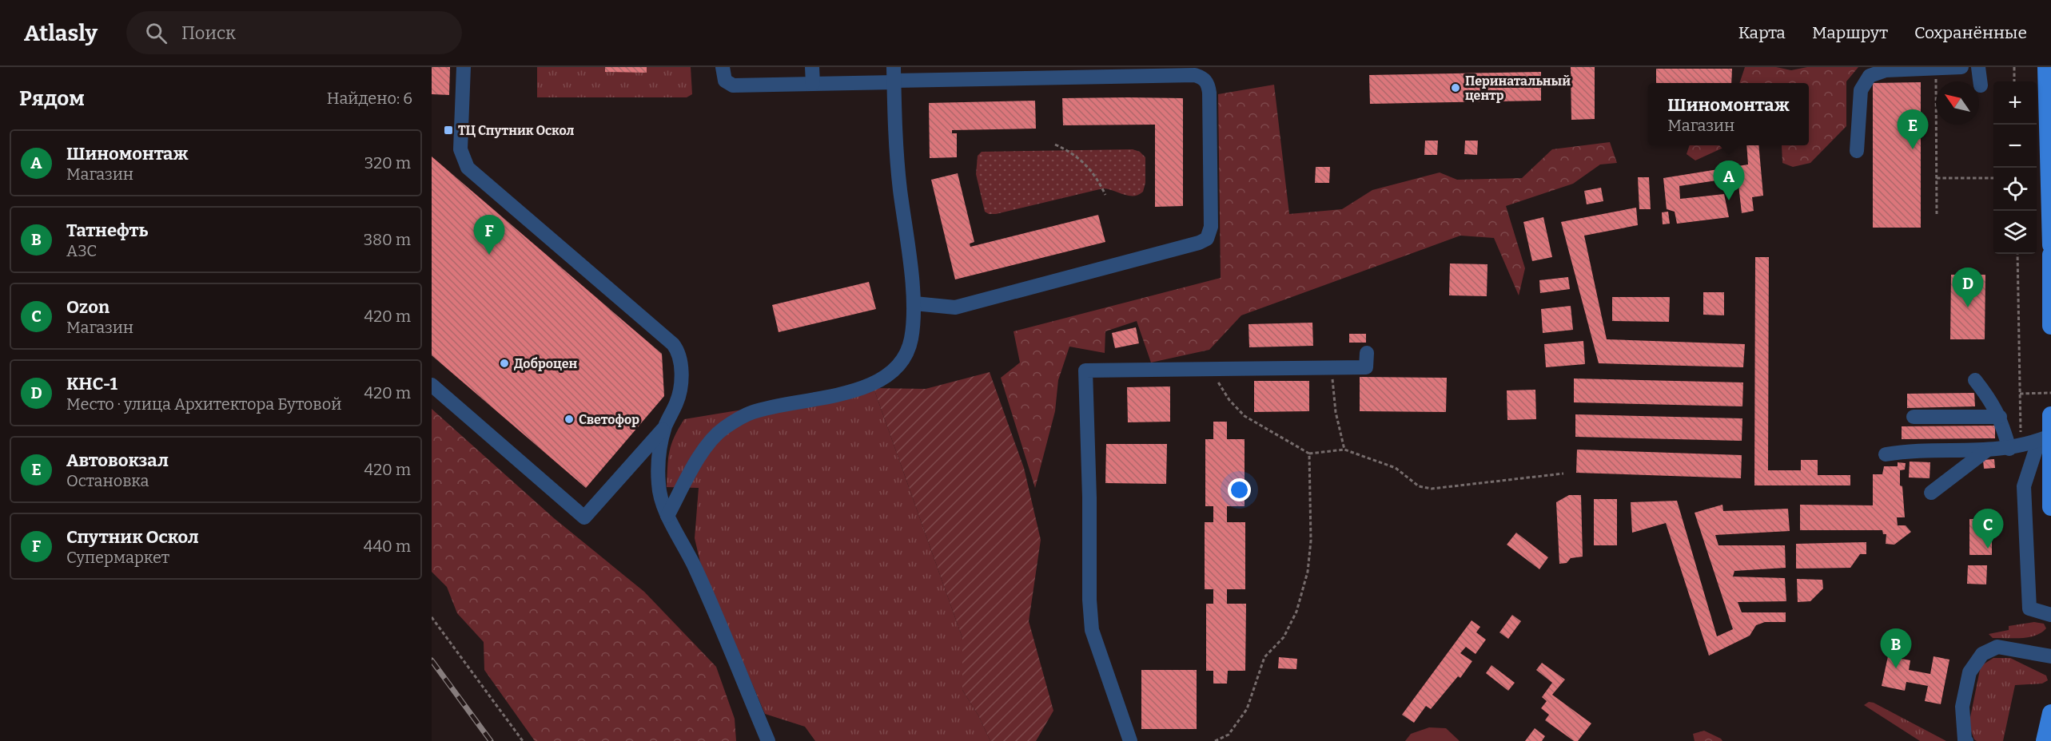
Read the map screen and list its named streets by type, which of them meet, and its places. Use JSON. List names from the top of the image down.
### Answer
{
  "places": {
    "other": ["Перинатальный центр", "Доброцен", "Светофор"],
    "transit": ["ТЦ Спутник Оскол"]
  },
  "north": "top left",
  "page": {
    "header": "Atlasly",
    "search": "Поиск",
    "nav": ["Карта", "Маршрут", "Сохранённые"],
    "heading": ["Рядом", "Найдено: 6"],
    "map_buttons": ["+", "−"],
    "popup": ["Шиномонтаж", "Магазин"],
    "pins": [
      "E",
      "A",
      "F",
      "D",
      "C",
      "B"
    ],
    "list": [
      {
        "mark": "A",
        "name": "Шиномонтаж",
        "note": "Магазин",
        "value": "320 m"
      },
      {
        "mark": "B",
        "name": "Татнефть",
        "note": "АЗС",
        "value": "380 m"
      },
      {
        "mark": "C",
        "name": "Ozon",
        "note": "Магазин",
        "value": "420 m"
      },
      {
        "mark": "D",
        "name": "КНС-1",
        "note": "Место · улица Архитектора Бутовой",
        "value": "420 m"
      },
      {
        "mark": "E",
        "name": "Автовокзал",
        "note": "Остановка",
        "value": "420 m"
      },
      {
        "mark": "F",
        "name": "Спутник Оскол",
        "note": "Супермаркет",
        "value": "440 m"
      }
    ]
  }
}
